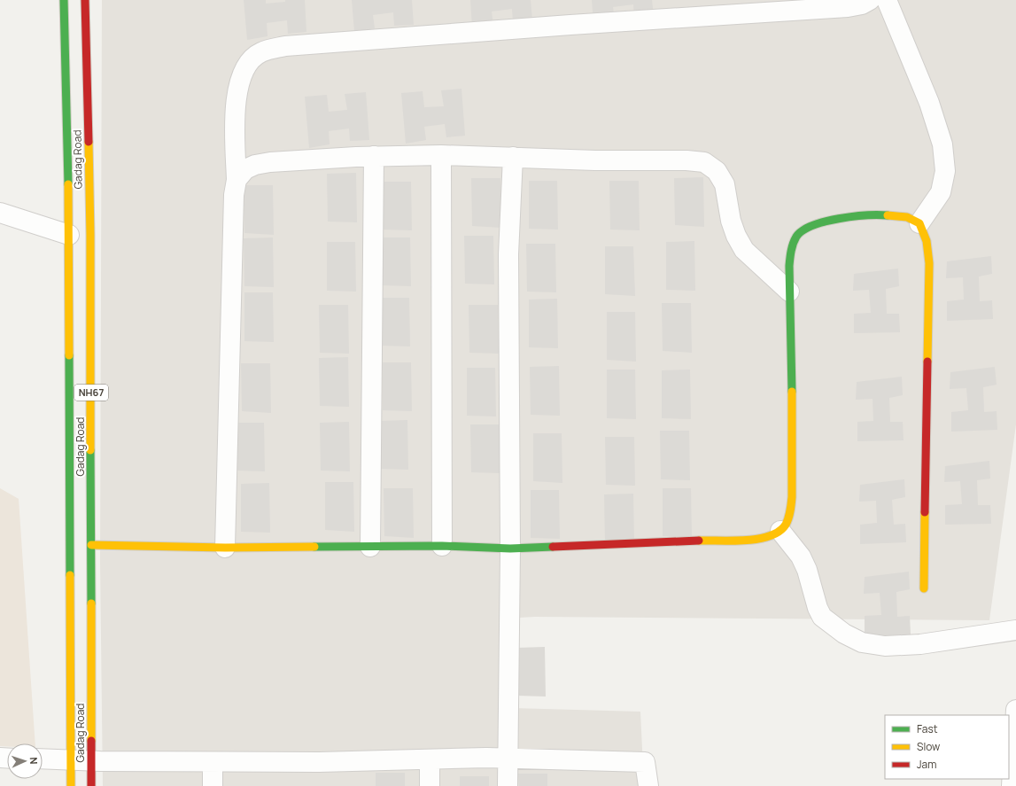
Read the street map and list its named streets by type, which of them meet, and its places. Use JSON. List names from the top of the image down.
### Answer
{
  "streets": {
    "main road": ["Gadag Road", "NH67"]
  },
  "legend": ["Fast", "Slow", "Jam"],
  "north": "right"
}
